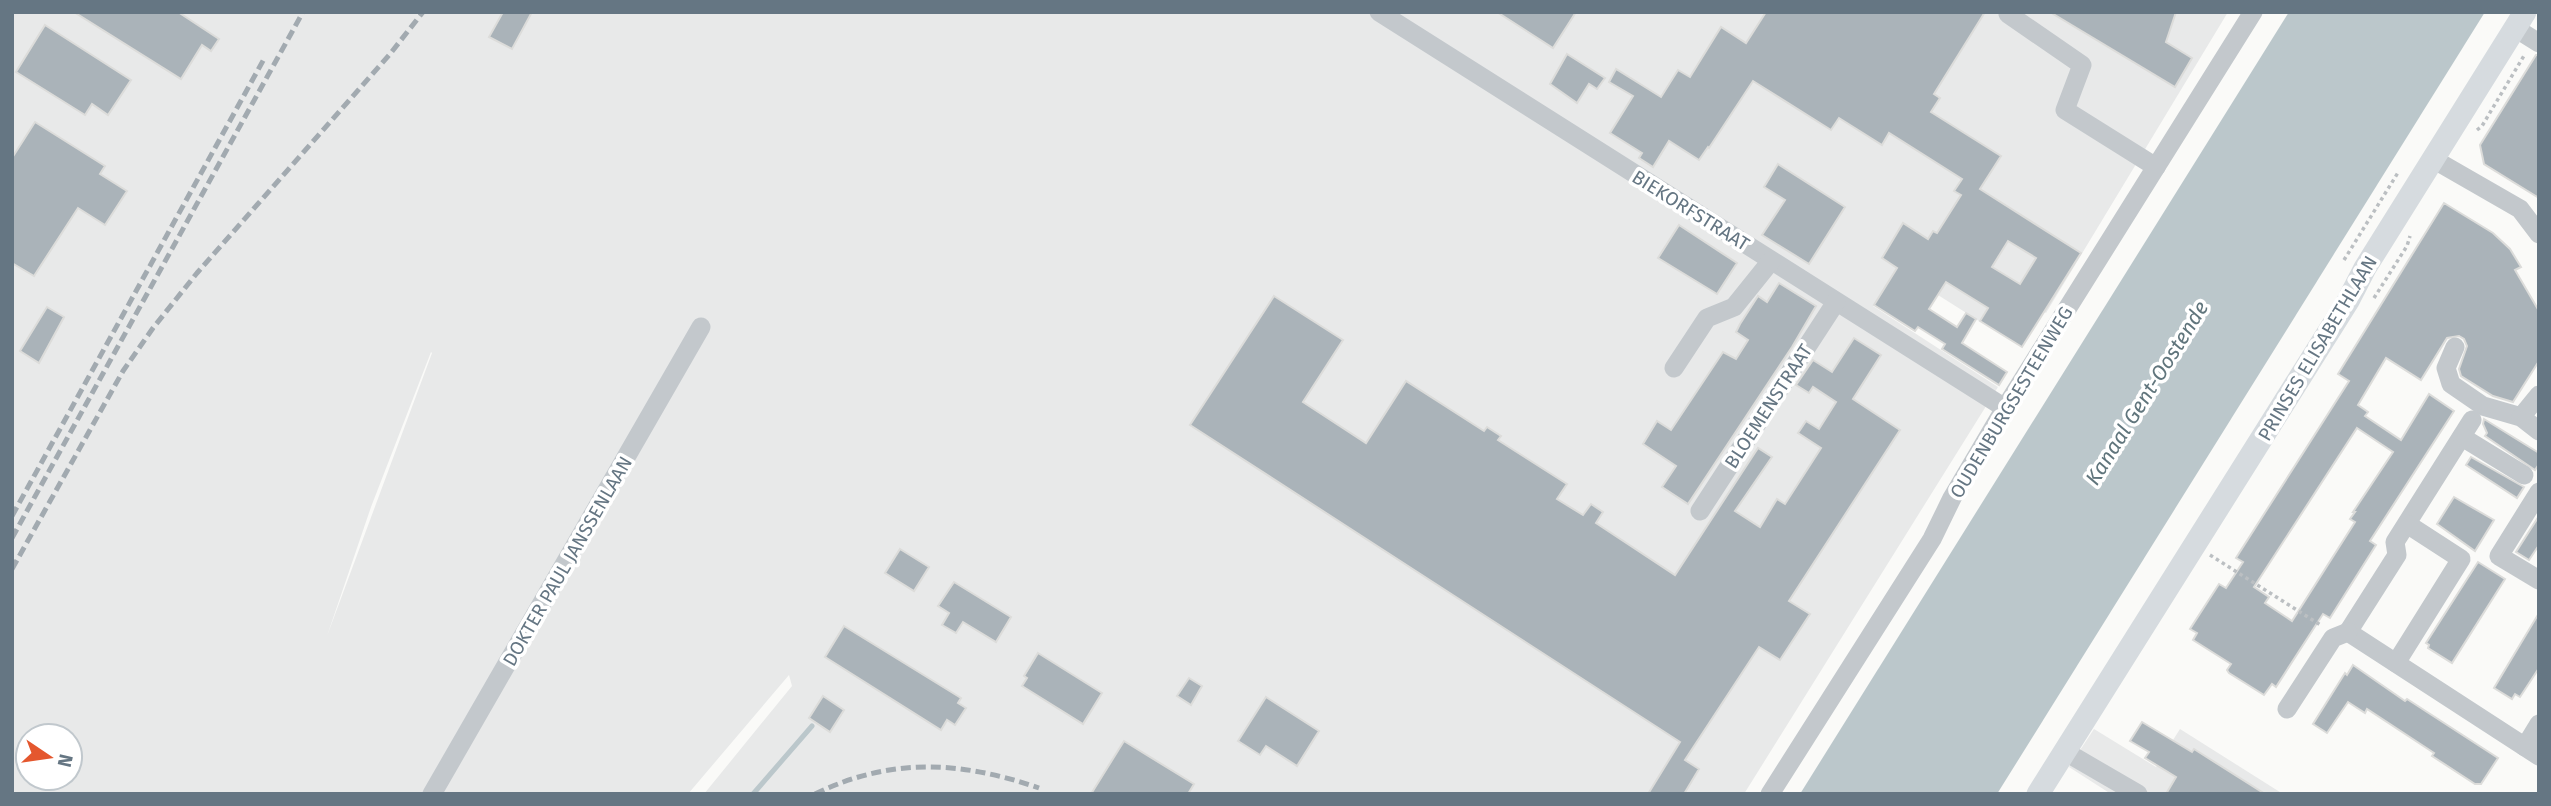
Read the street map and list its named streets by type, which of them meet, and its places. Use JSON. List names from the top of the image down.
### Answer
{
  "streets": {
    "main road": ["PRINSES ELISABETHLAAN"],
    "street": [
      "BIEKORFSTRAAT",
      "OUDENBURGSESTEENWEG",
      "BLOEMENSTRAAT",
      "DOKTER PAUL JANSSENLAAN"
    ]
  },
  "crossings": [
    ["BIEKORFSTRAAT", "OUDENBURGSESTEENWEG"],
    ["BIEKORFSTRAAT", "BLOEMENSTRAAT"]
  ],
  "water": ["Kanaal Gent-Oostende"],
  "north": "right"
}
